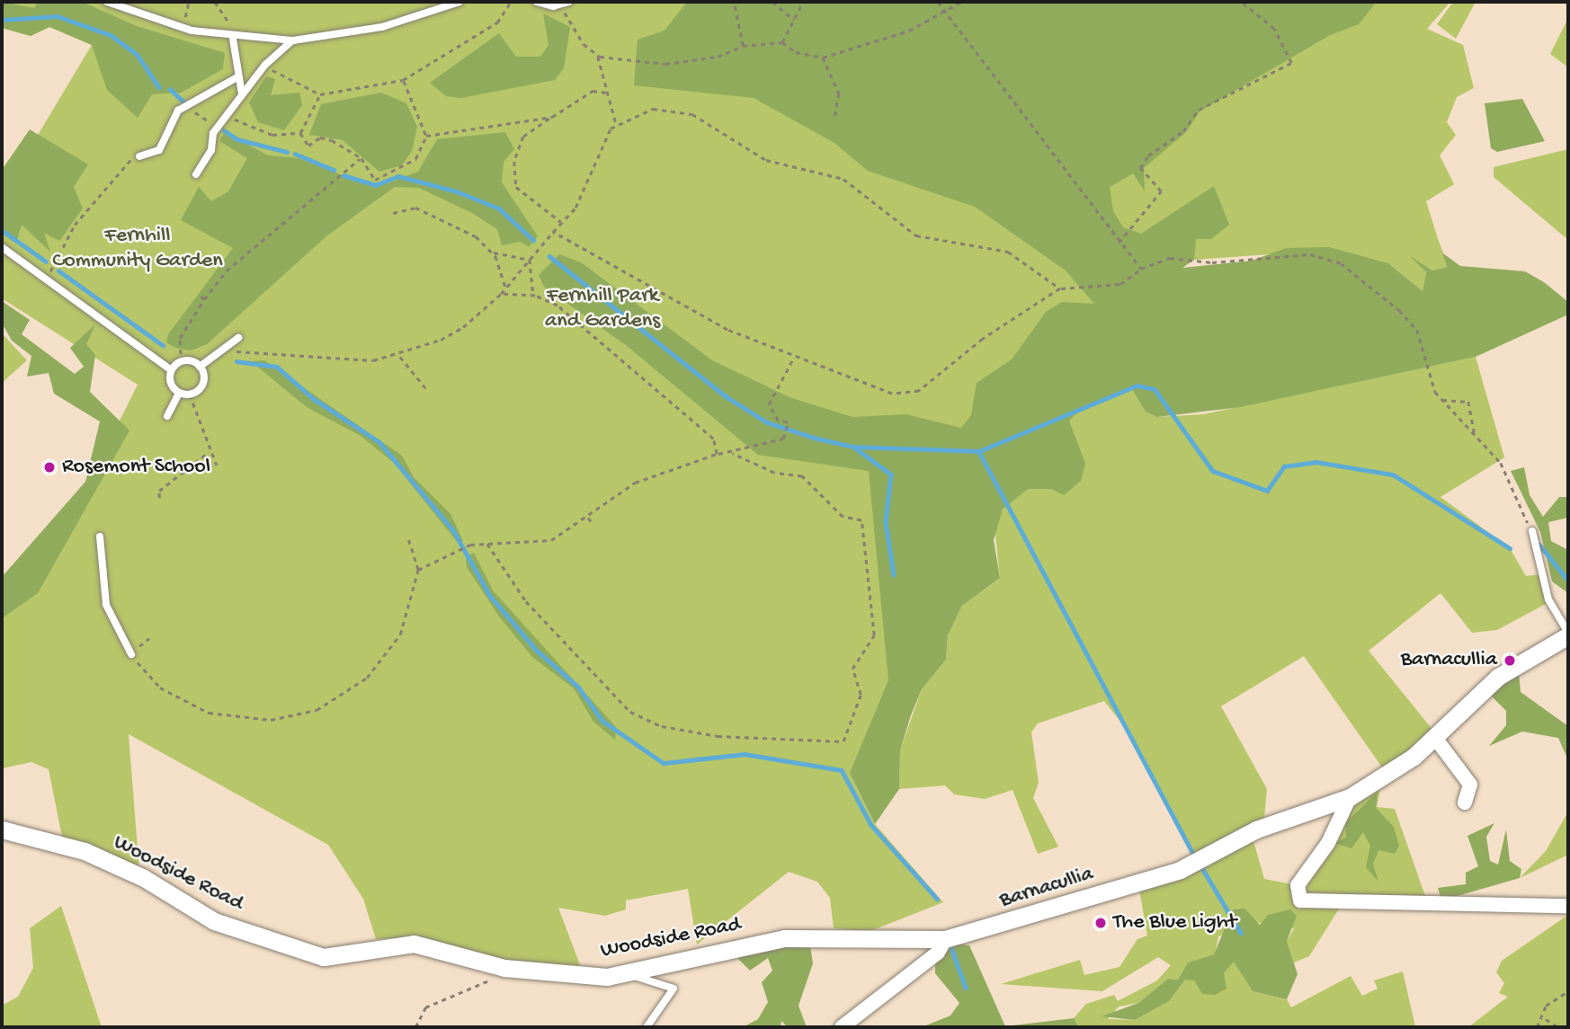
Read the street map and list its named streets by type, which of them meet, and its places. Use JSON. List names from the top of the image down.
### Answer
{
  "streets": {
    "street": ["Woodside Road", "Barnacullia"]
  },
  "crossings": [
    ["Woodside Road", "Barnacullia"]
  ],
  "parks": ["Fernhill Community Garden", "Fernhill Park and Gardens"],
  "places": ["Rosemont School", "Barnacullia", "The Blue Light"]
}
